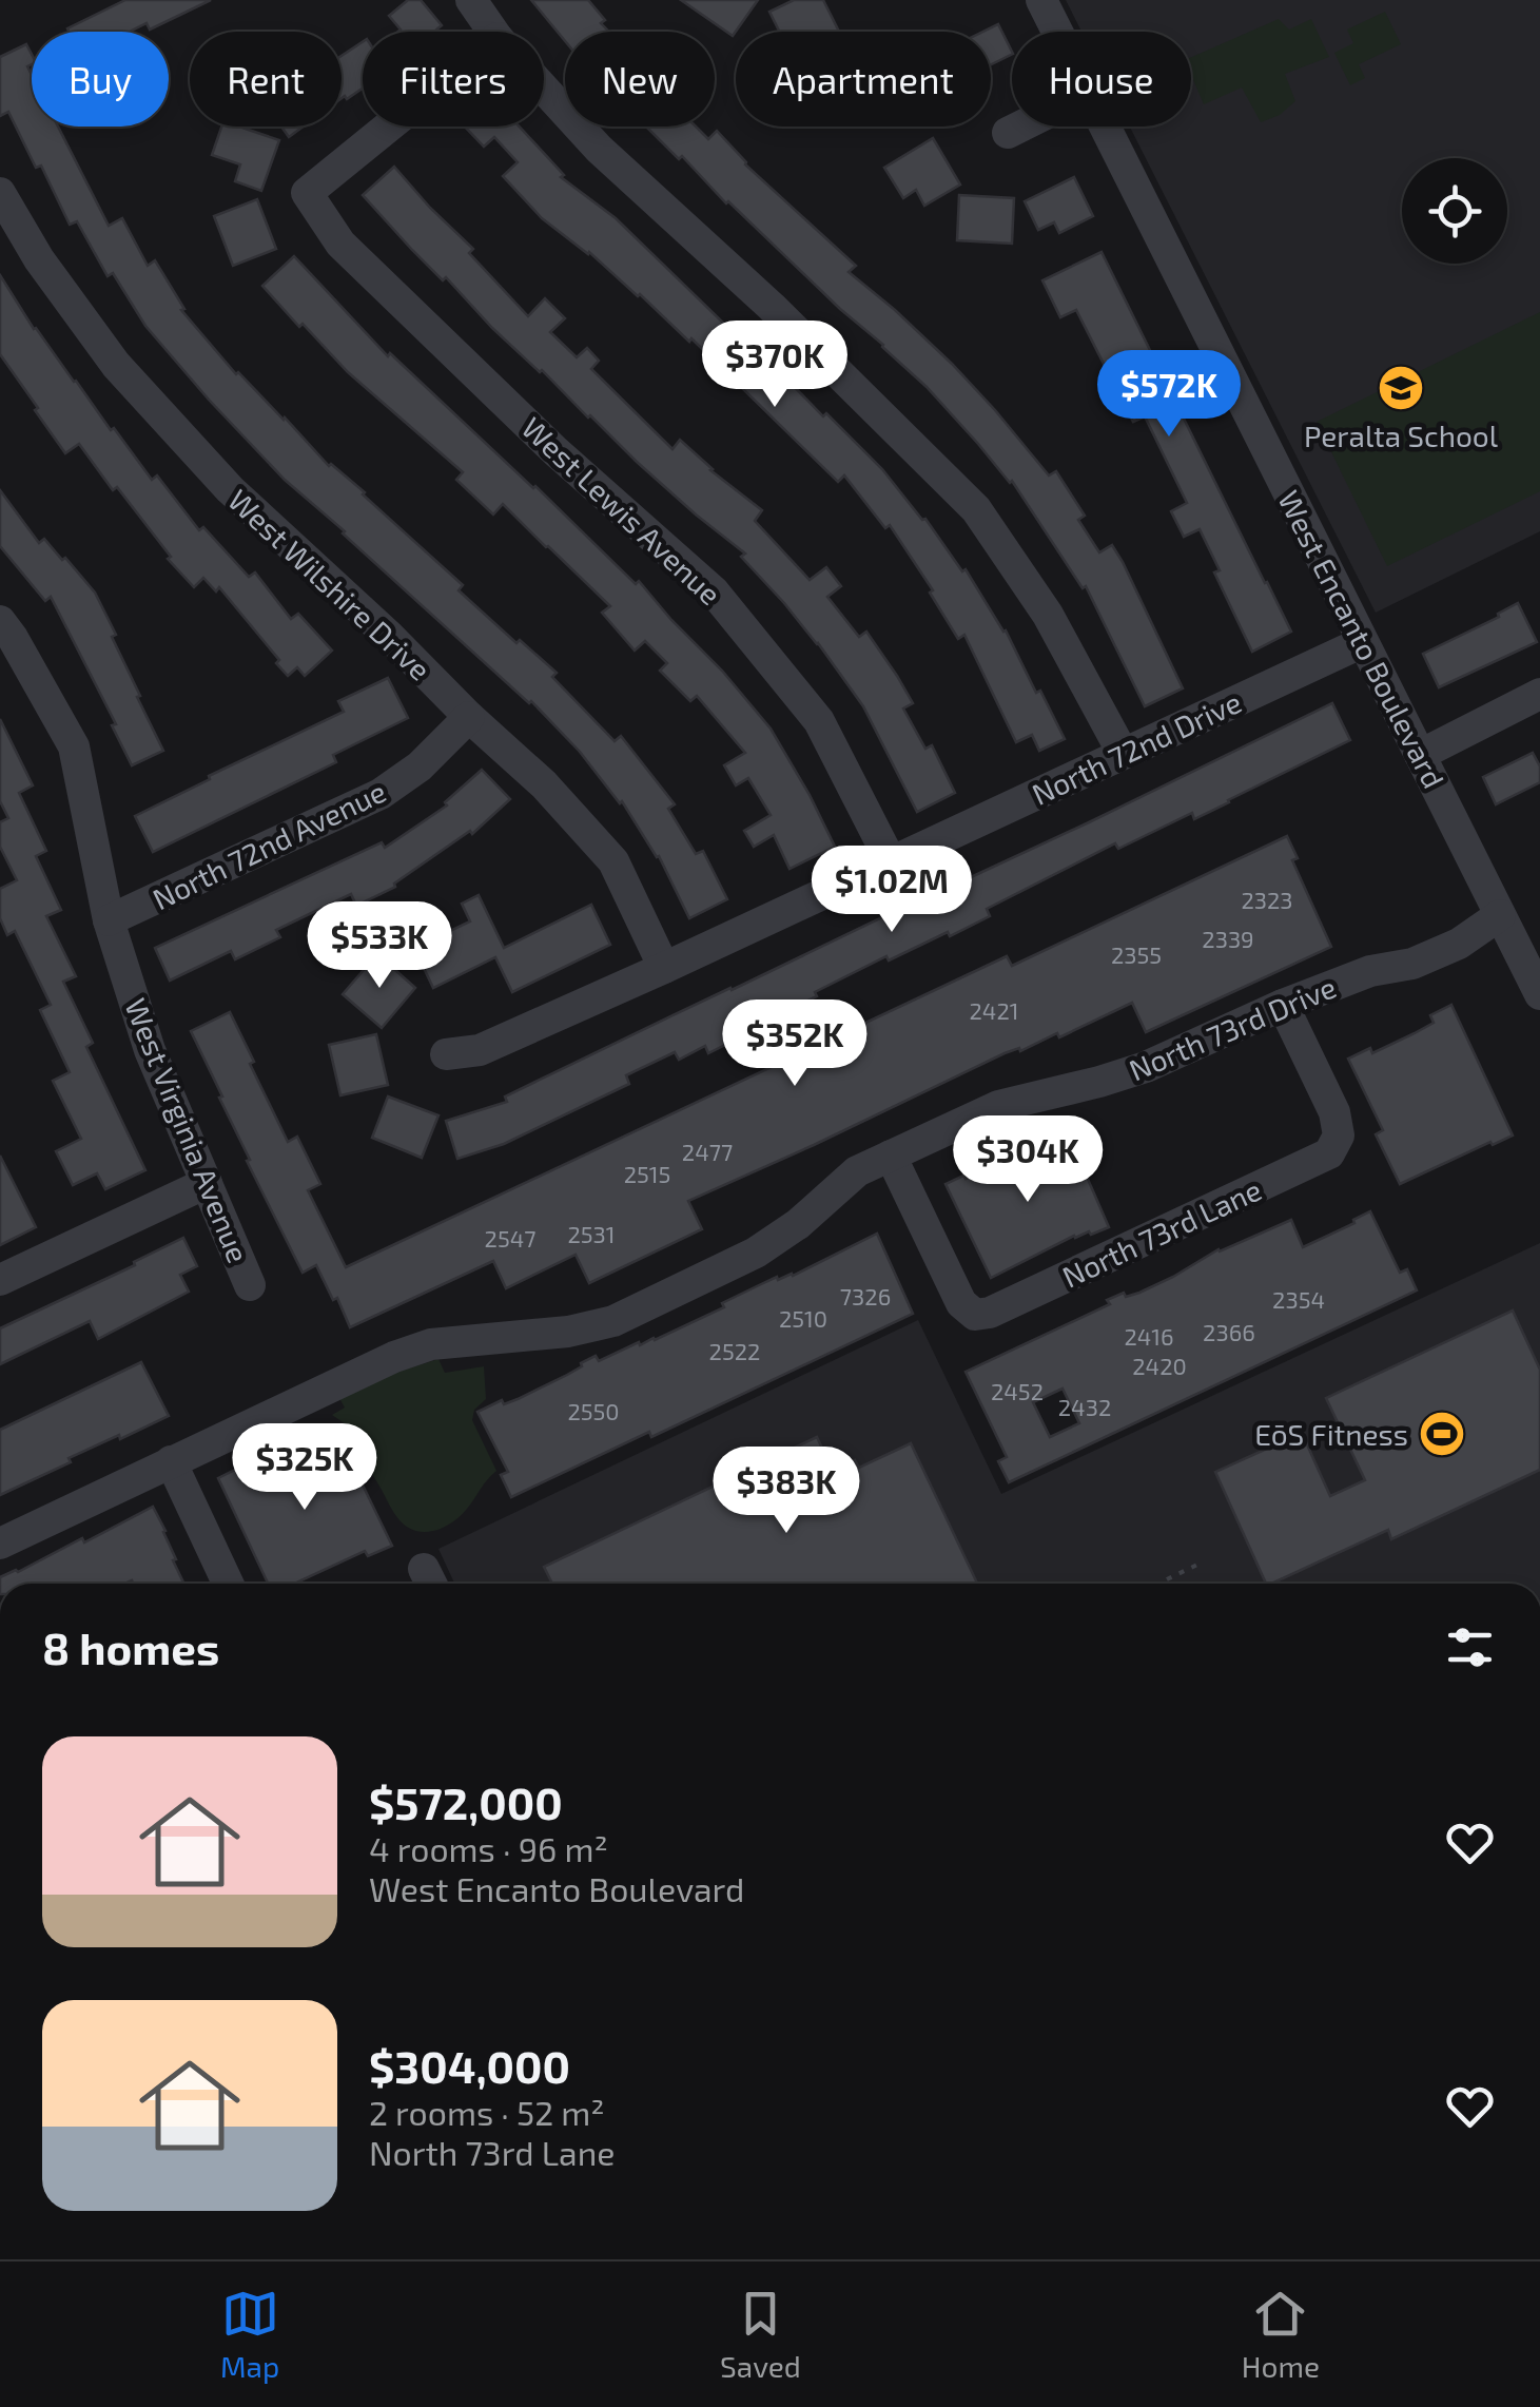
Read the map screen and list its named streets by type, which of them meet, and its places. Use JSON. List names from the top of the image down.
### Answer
{
  "streets": {
    "street": [
      "West Lewis Avenue",
      "West Wilshire Drive",
      "West Encanto Boulevard",
      "North 72nd Drive",
      "North 72nd Avenue",
      "North 73rd Drive",
      "West Virginia Avenue",
      "North 73rd Lane"
    ]
  },
  "crossings": [
    ["West Lewis Avenue", "North 72nd Drive"],
    ["West Wilshire Drive", "North 72nd Drive"],
    ["West Wilshire Drive", "North 72nd Avenue"],
    ["West Encanto Boulevard", "North 72nd Drive"],
    ["West Encanto Boulevard", "North 73rd Drive"],
    ["North 72nd Avenue", "West Virginia Avenue"],
    ["North 73rd Drive", "North 73rd Lane"]
  ],
  "places": {
    "school or university": ["Peralta School"],
    "sports": ["EōS Fitness"]
  },
  "house_numbers": [
    "2323",
    "2339",
    "2355",
    "2421",
    "2477",
    "2515",
    "2531",
    "2547",
    "7326",
    "2354",
    "2510",
    "2366",
    "2416",
    "2522",
    "2420",
    "2452",
    "2432",
    "2550"
  ],
  "page": {
    "chip": [
      "Buy",
      "Rent",
      "Filters",
      "New",
      "Apartment",
      "House"
    ],
    "price": [
      "$370K",
      "$572K",
      "$1.02M",
      "$533K",
      "$352K",
      "$304K",
      "$325K",
      "$383K"
    ],
    "heading": "8 homes",
    "list": [
      {
        "name": "$572,000",
        "note": "4 rooms · 96 m² · West Encanto Boulevard"
      },
      {
        "name": "$304,000",
        "note": "2 rooms · 52 m² · North 73rd Lane"
      }
    ],
    "tabs": ["Map", "Saved", "Home"]
  }
}
